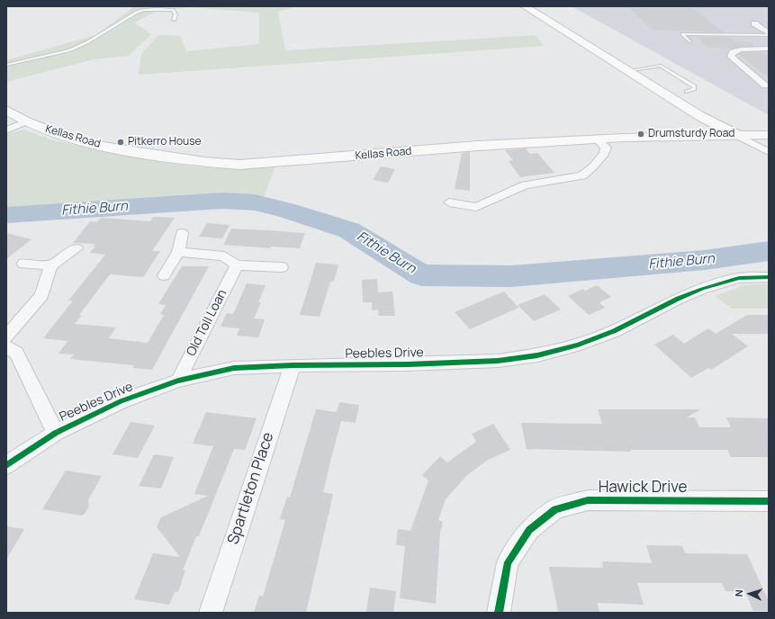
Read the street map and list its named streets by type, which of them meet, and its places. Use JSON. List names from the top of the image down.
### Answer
{
  "streets": {
    "main road": ["Kellas Road"],
    "street": [
      "Old Toll Loan",
      "Peebles Drive",
      "Hawick Drive",
      "Spartleton Place"
    ]
  },
  "crossings": [
    ["Old Toll Loan", "Peebles Drive"],
    ["Peebles Drive", "Spartleton Place"]
  ],
  "water": ["Fithie Burn"],
  "places": ["Drumsturdy Road", "Pitkerro House"],
  "north": "left"
}
